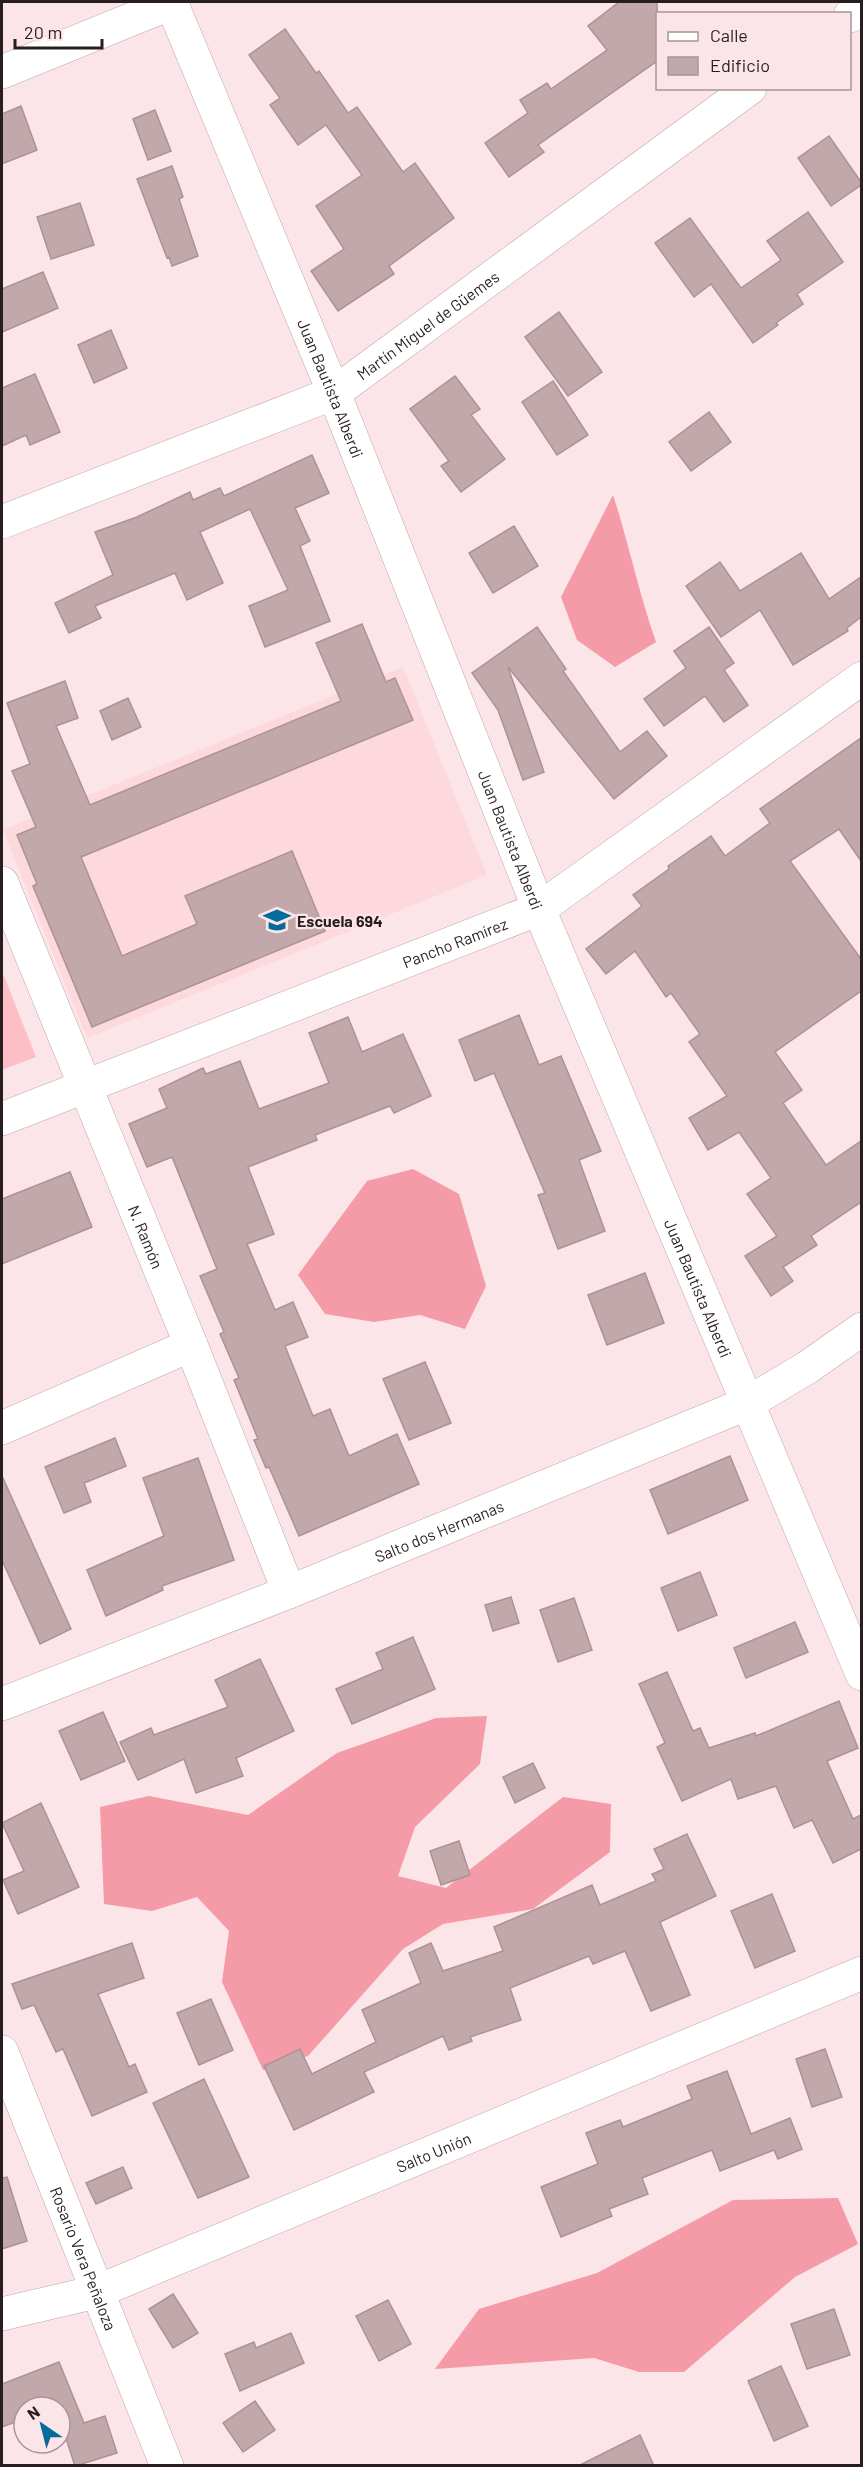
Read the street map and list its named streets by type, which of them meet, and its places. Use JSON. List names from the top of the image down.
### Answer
{
  "streets": {
    "street": [
      "Martín Miguel de Güemes",
      "Juan Bautista Alberdi",
      "Pancho Ramírez",
      "N. Ramón",
      "Salto dos Hermanas",
      "Salto Unión",
      "Rosario Vera Peñaloza"
    ]
  },
  "crossings": [
    ["Martín Miguel de Güemes", "Juan Bautista Alberdi"],
    ["Juan Bautista Alberdi", "Pancho Ramírez"],
    ["Juan Bautista Alberdi", "Salto dos Hermanas"],
    ["Pancho Ramírez", "N. Ramón"],
    ["N. Ramón", "Salto dos Hermanas"],
    ["Salto Unión", "Rosario Vera Peñaloza"]
  ],
  "places": {
    "school or university": ["Escuela 694"]
  },
  "legend": ["Calle", "Edificio"],
  "scale_bar": "20 m",
  "north": "top left"
}
